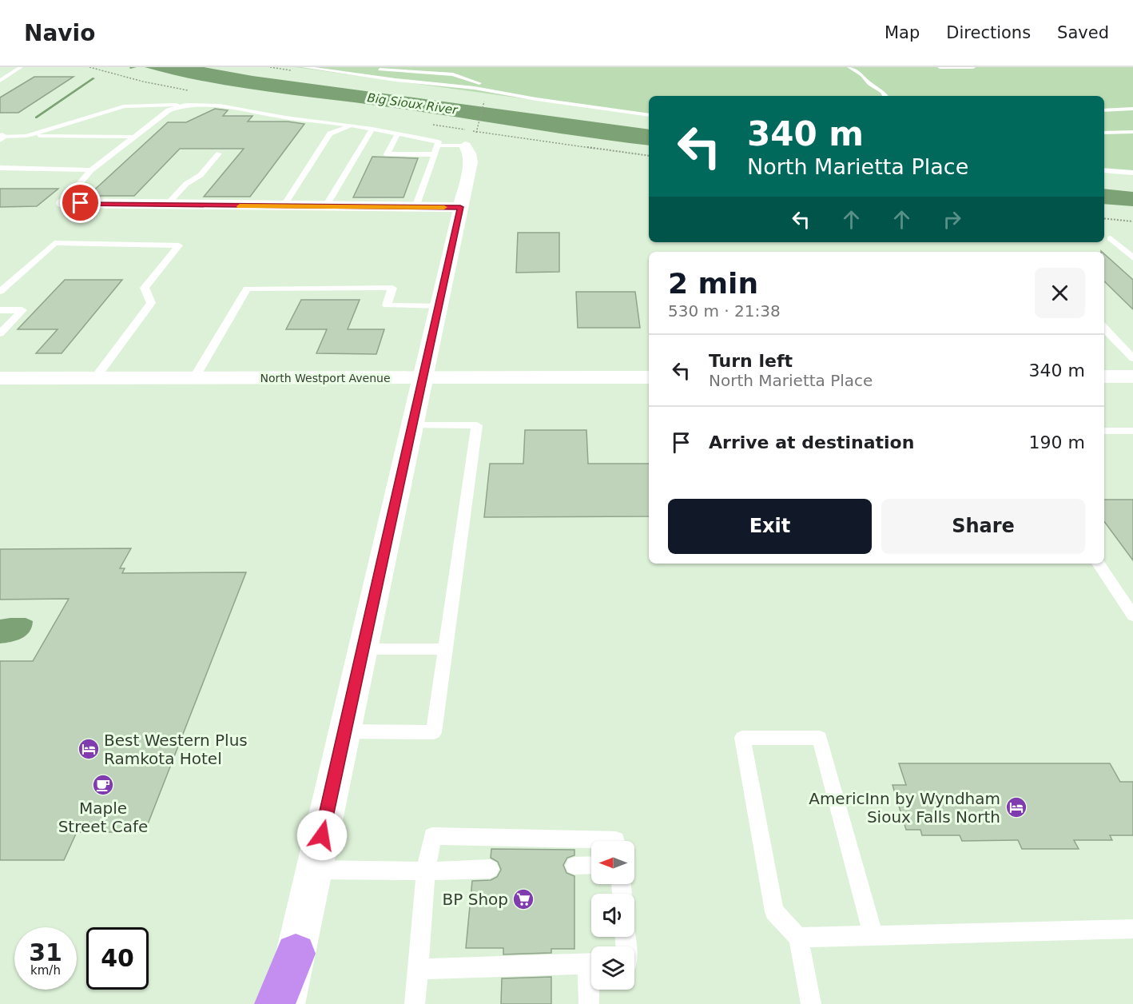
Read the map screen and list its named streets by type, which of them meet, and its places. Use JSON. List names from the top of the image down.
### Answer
{
  "streets": {
    "street": ["North Westport Avenue"]
  },
  "water": ["Big Sioux River"],
  "places": {
    "hotel": ["Best Western Plus Ramkota Hotel", "AmericInn by Wyndham Sioux Falls North"],
    "cafe": ["Maple Street Cafe"],
    "supermarket": ["BP Shop"]
  },
  "north": "left",
  "page": {
    "header": "Navio",
    "nav": ["Map", "Directions", "Saved"],
    "turn": ["340 m", "North Marietta Place"],
    "heading": ["2 min", "530 m · 21:38"],
    "list": [
      {
        "name": "Turn left",
        "note": "North Marietta Place",
        "value": "340 m"
      },
      {
        "name": "Arrive at destination",
        "value": "190 m"
      }
    ],
    "buttons": ["Exit", "Share"],
    "speed": "31 km/h",
    "limit": "40"
  }
}
